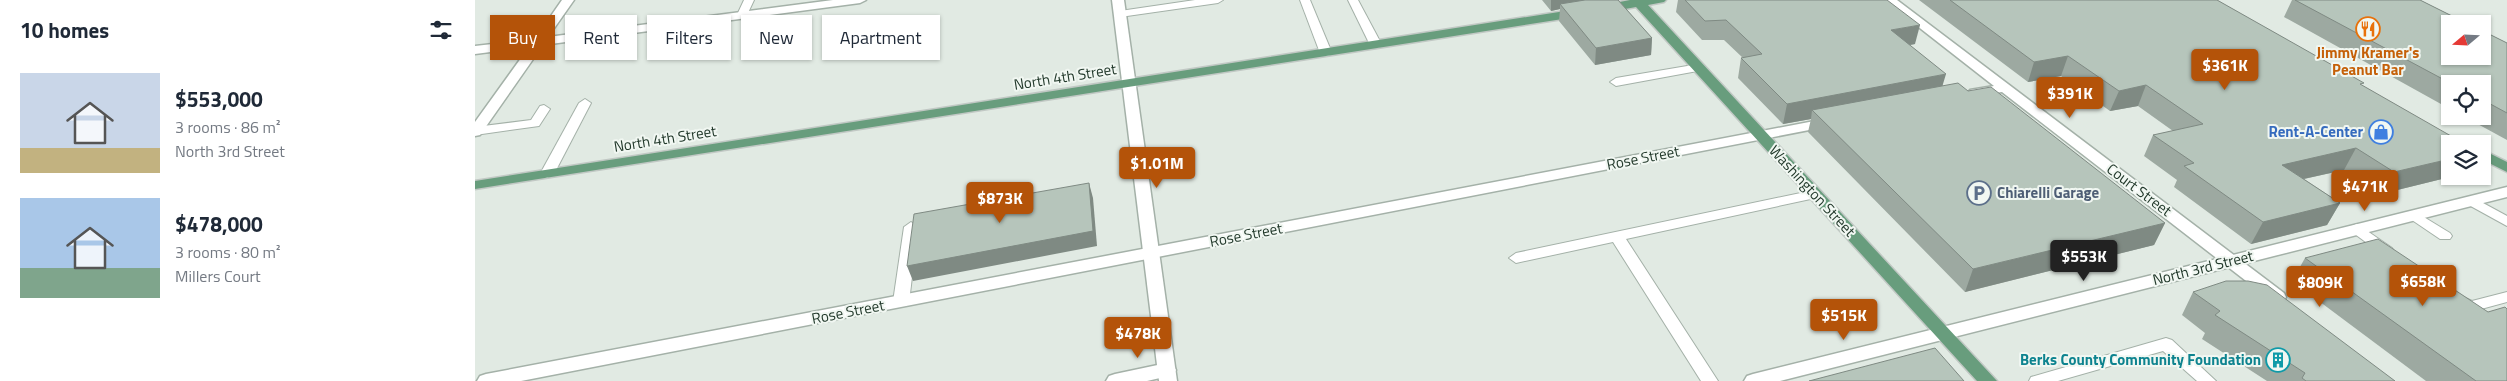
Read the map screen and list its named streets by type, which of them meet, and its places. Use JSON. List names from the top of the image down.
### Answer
{
  "streets": {
    "main road": ["North 4th Street", "Washington Street"],
    "street": ["Rose Street", "Court Street", "North 3rd Street"]
  },
  "crossings": [
    ["North 4th Street", "Washington Street"],
    ["Rose Street", "Washington Street"],
    ["Court Street", "North 3rd Street"],
    ["Washington Street", "North 3rd Street"]
  ],
  "places": {
    "restaurant": ["Jimmy Kramer's Peanut Bar"],
    "shop": ["Rent-A-Center"],
    "parking": ["Chiarelli Garage"],
    "building": ["Berks County Community Foundation"]
  },
  "north": "left",
  "page": {
    "heading": "10 homes",
    "chip": [
      "Buy",
      "Rent",
      "Filters",
      "New",
      "Apartment"
    ],
    "price": [
      "$361K",
      "$391K",
      "$1.01M",
      "$471K",
      "$873K",
      "$553K",
      "$658K",
      "$809K",
      "$515K",
      "$478K"
    ],
    "list": [
      {
        "name": "$553,000",
        "note": "3 rooms · 86 m² · North 3rd Street"
      },
      {
        "name": "$478,000",
        "note": "3 rooms · 80 m² · Millers Court"
      }
    ]
  }
}
